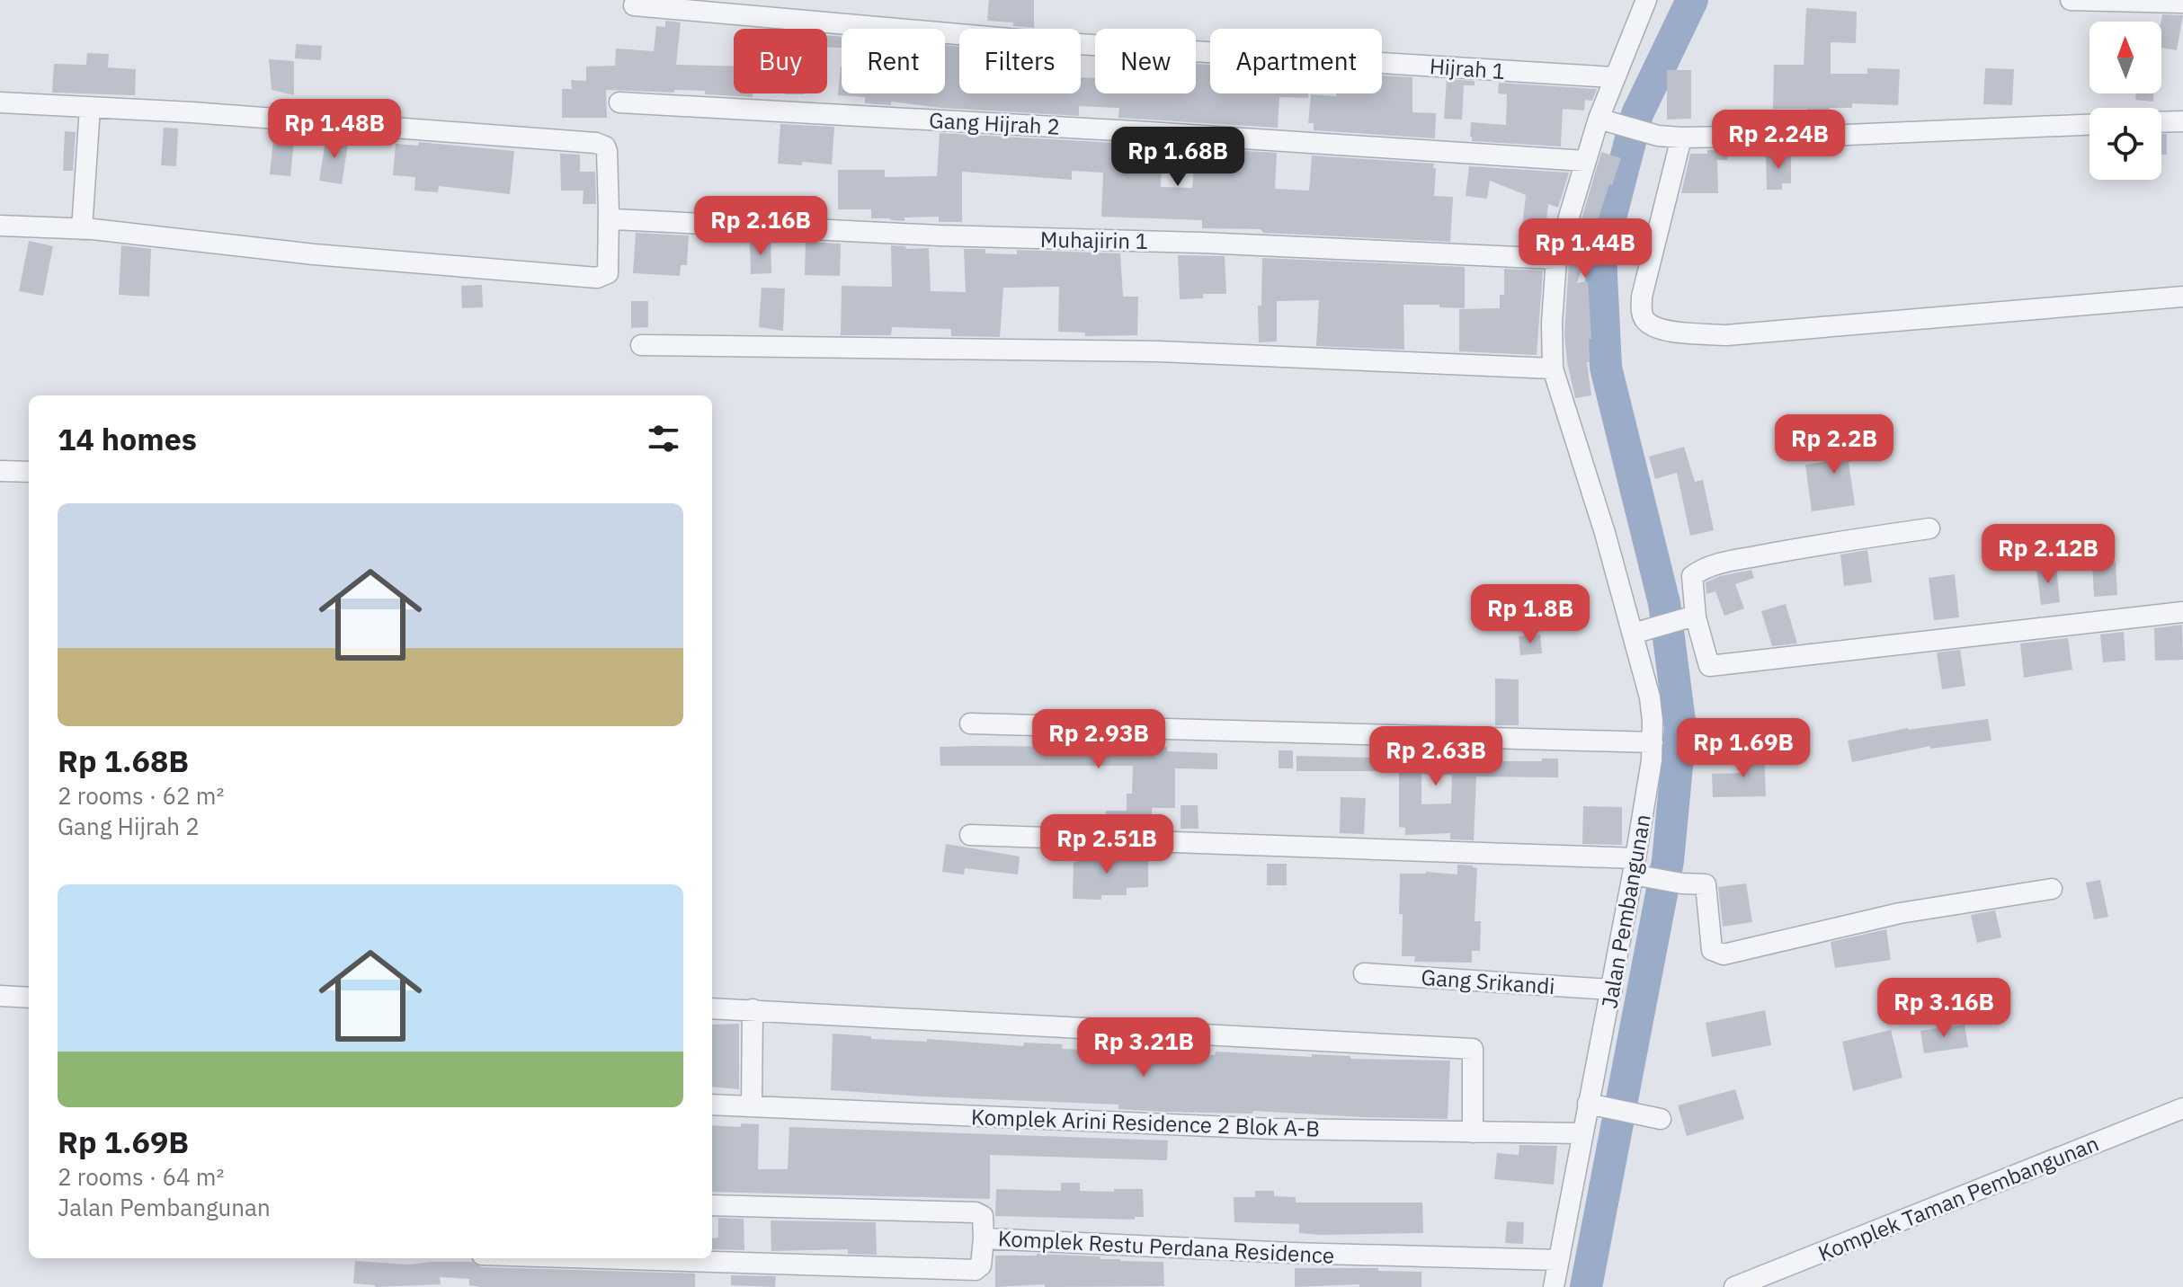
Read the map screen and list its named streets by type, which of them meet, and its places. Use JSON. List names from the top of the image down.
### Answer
{
  "streets": {
    "street": [
      "Hijrah 1",
      "Gang Hijrah 2",
      "Muhajirin 1",
      "Jalan Pembangunan",
      "Gang Srikandi",
      "Komplek Arini Residence 2 Blok A-B",
      "Komplek Taman Pembangunan",
      "Komplek Restu Perdana Residence"
    ]
  },
  "crossings": [
    ["Hijrah 1", "Jalan Pembangunan"],
    ["Gang Hijrah 2", "Jalan Pembangunan"],
    ["Muhajirin 1", "Jalan Pembangunan"],
    ["Jalan Pembangunan", "Gang Srikandi"],
    ["Jalan Pembangunan", "Komplek Arini Residence 2 Blok A-B"],
    ["Jalan Pembangunan", "Komplek Restu Perdana Residence"]
  ],
  "north": "top",
  "page": {
    "chip": [
      "Buy",
      "Rent",
      "Filters",
      "New",
      "Apartment"
    ],
    "price": [
      "Rp 1.48B",
      "Rp 2.24B",
      "Rp 1.68B",
      "Rp 2.16B",
      "Rp 1.44B",
      "Rp 2.2B",
      "Rp 2.12B",
      "Rp 1.8B",
      "Rp 2.93B",
      "Rp 1.69B",
      "Rp 2.63B",
      "Rp 2.51B",
      "Rp 3.16B",
      "Rp 3.21B"
    ],
    "heading": "14 homes",
    "list": [
      {
        "name": "Rp 1.68B",
        "note": "2 rooms · 62 m² · Gang Hijrah 2"
      },
      {
        "name": "Rp 1.69B",
        "note": "2 rooms · 64 m² · Jalan Pembangunan"
      }
    ]
  }
}
